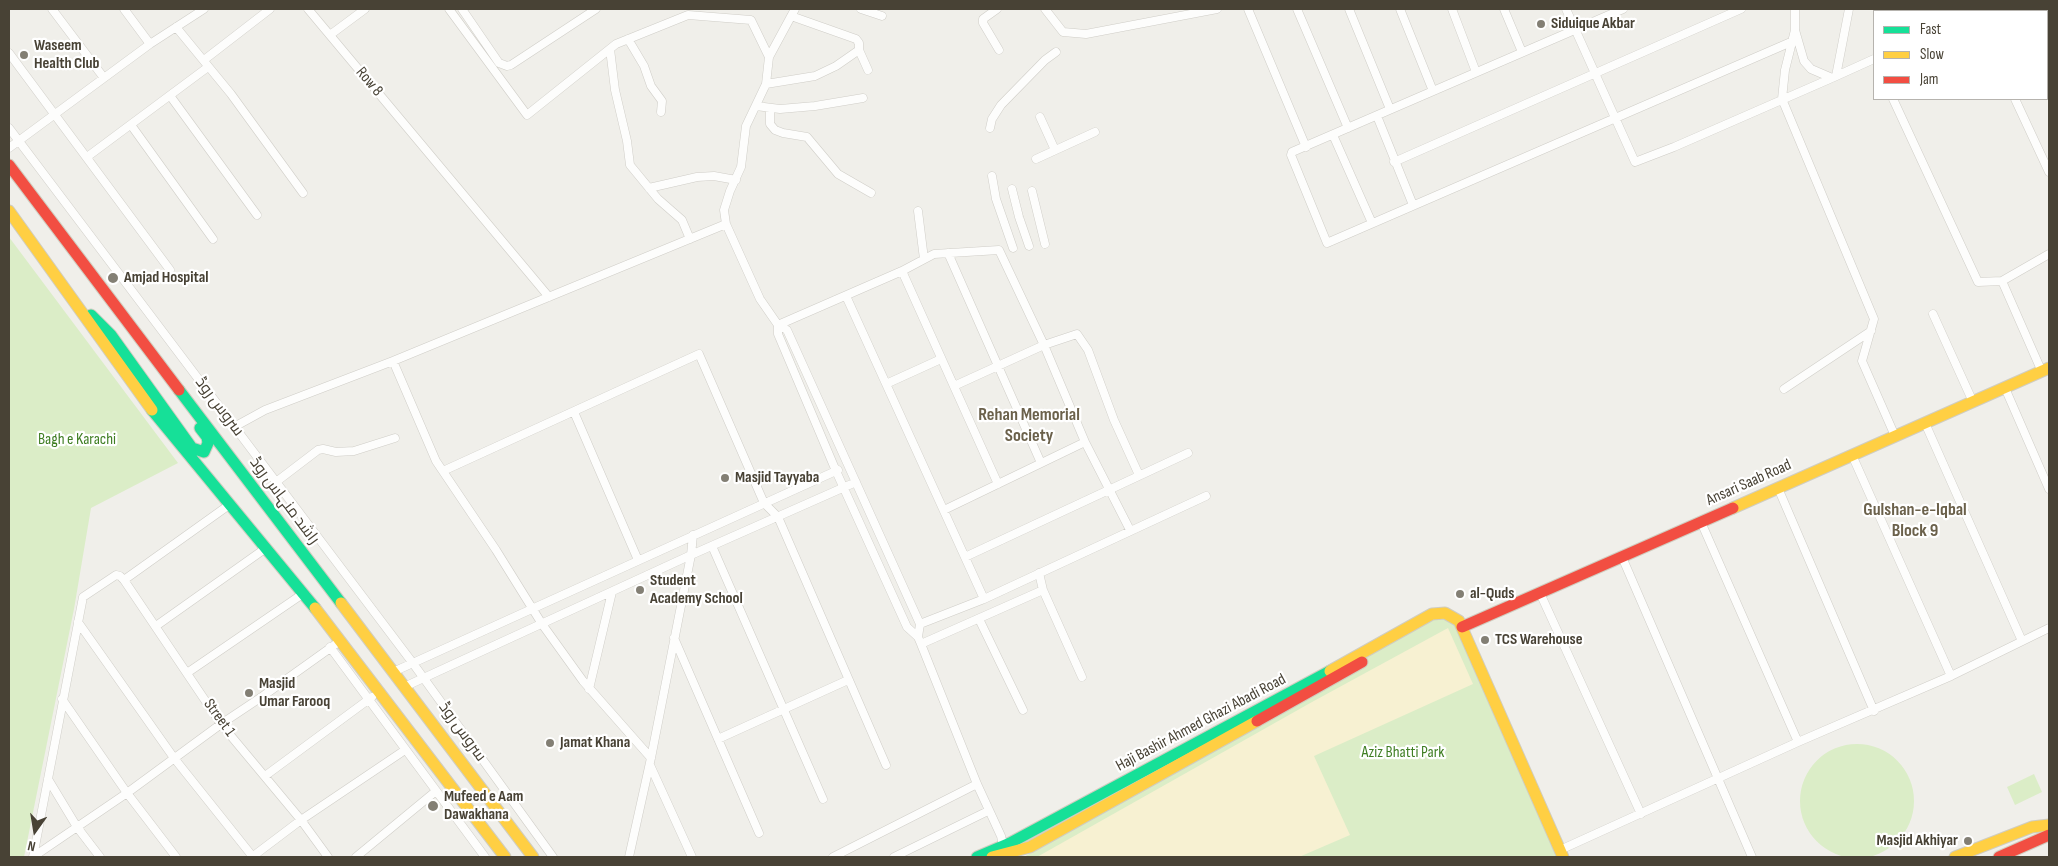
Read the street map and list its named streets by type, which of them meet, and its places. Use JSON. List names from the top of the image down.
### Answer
{
  "streets": {
    "main road": ["Ansari Saab Road", "راشد منہاس روڈ", "Haji Bashir Ahmed Ghazi Abadi Road"],
    "street": ["Row 8", "سروس روڈ", "Street 1"]
  },
  "crossings": [
    ["Ansari Saab Road", "Haji Bashir Ahmed Ghazi Abadi Road"]
  ],
  "districts": ["Rehan Memorial Society", "Gulshan-e-Iqbal Block 9"],
  "parks": ["Bagh e Karachi", "Aziz Bhatti Park"],
  "places": [
    "Siduique Akbar",
    "Waseem Health Club",
    "Amjad Hospital",
    "Masjid Tayyaba",
    "Student Academy School",
    "al-Quds",
    "TCS Warehouse",
    "Masjid Umar Farooq",
    "Jamat Khana",
    "Mufeed e Aam Dawakhana",
    "Masjid Akhiyar"
  ],
  "legend": ["Fast", "Slow", "Jam"],
  "north": "bottom"
}
